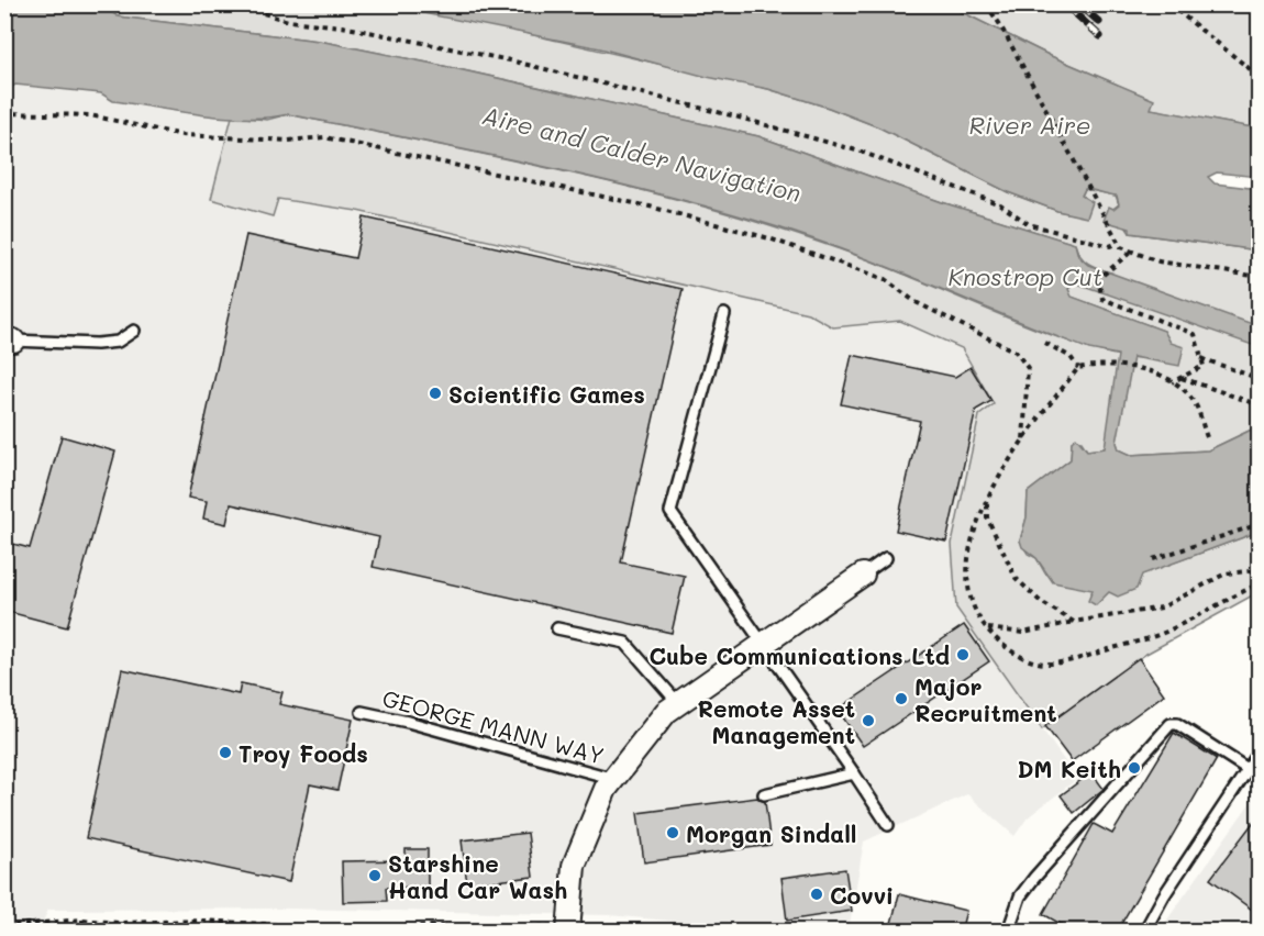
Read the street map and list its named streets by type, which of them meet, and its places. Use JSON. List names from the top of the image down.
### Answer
{
  "streets": {
    "lane": ["GEORGE MANN WAY"]
  },
  "water": ["River Aire", "Aire and Calder Navigation", "Knostrop Cut"],
  "places": [
    "Scientific Games",
    "Cube Communications Ltd",
    "Major Recruitment",
    "Remote Asset Management",
    "Troy Foods",
    "DM Keith",
    "Morgan Sindall",
    "Starshine Hand Car Wash",
    "Covvi"
  ]
}
